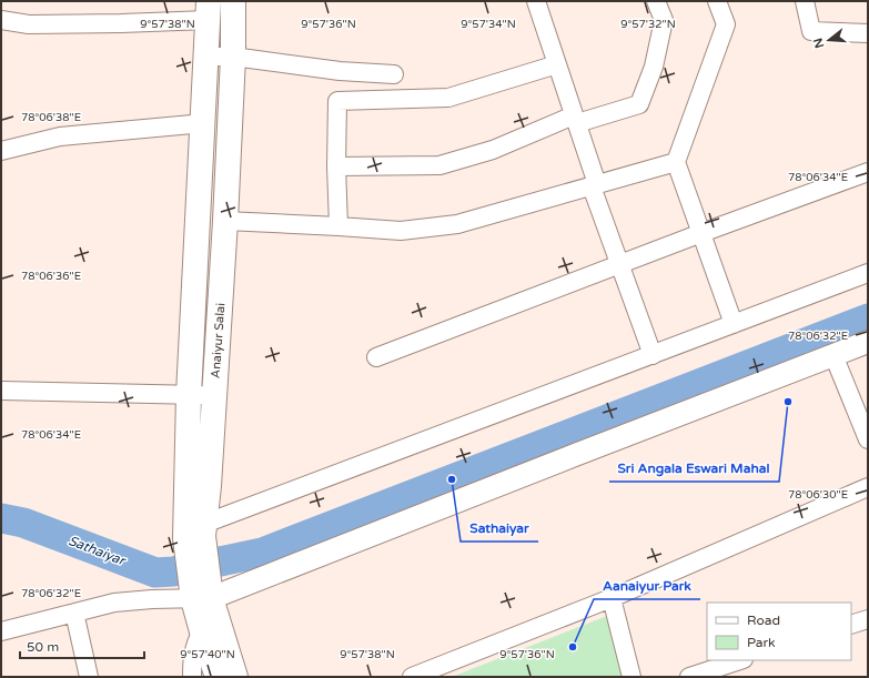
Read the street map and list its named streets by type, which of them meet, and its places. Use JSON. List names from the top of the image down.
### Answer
{
  "streets": {
    "main road": ["Anaiyur Salai"]
  },
  "water": ["Sathaiyar"],
  "places": ["Sri Angala Eswari Mahal", "Sathaiyar", "Aanaiyur Park"],
  "legend": ["Road", "Park"],
  "scale_bar": "50 m",
  "north": "left",
  "coordinates": [
    "9°57'38\"N",
    "9°57'36\"N",
    "9°57'34\"N",
    "9°57'32\"N",
    "78°06'38\"E",
    "78°06'34\"E",
    "78°06'36\"E",
    "78°06'32\"E",
    "78°06'30\"E",
    "9°57'40\"N"
  ]
}
